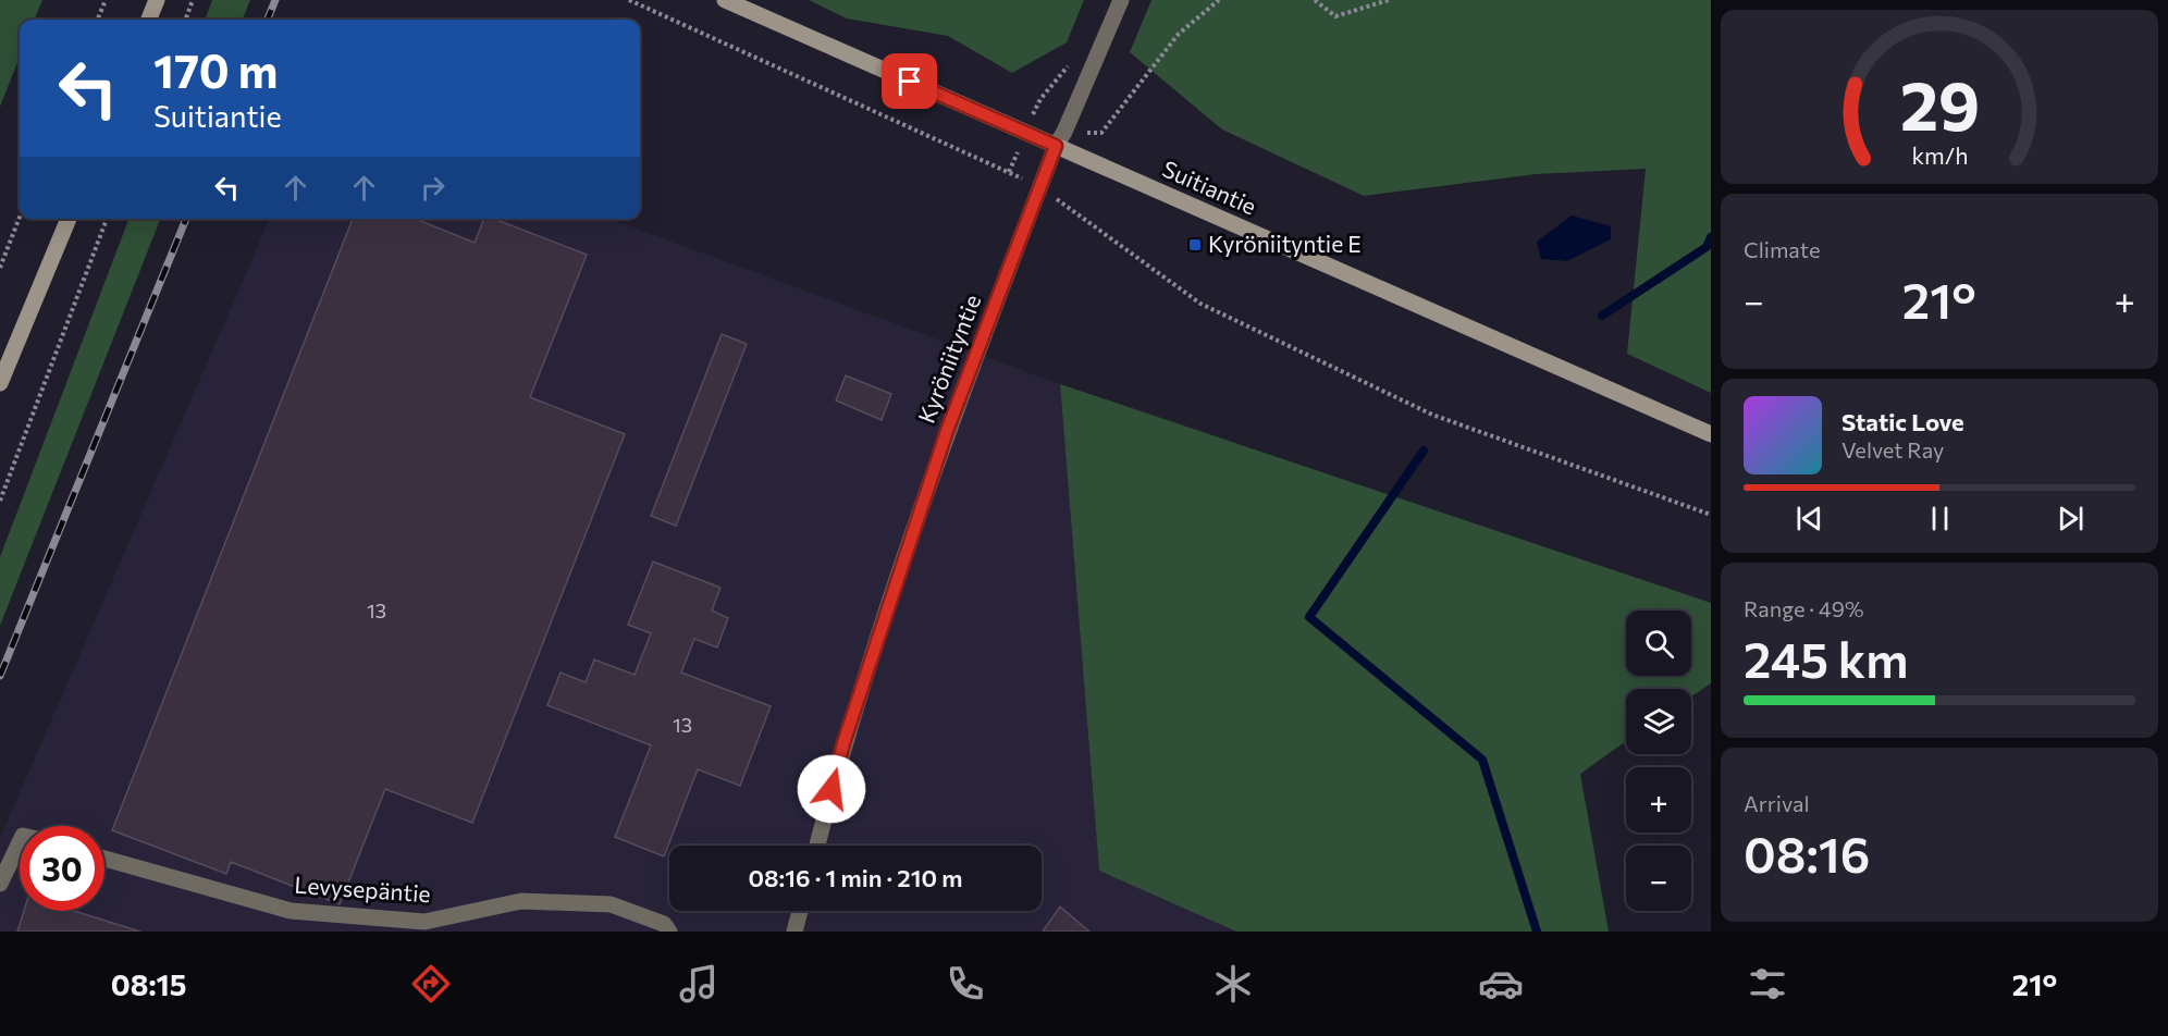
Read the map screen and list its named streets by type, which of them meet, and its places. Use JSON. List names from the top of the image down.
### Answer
{
  "streets": {
    "main road": ["Suitiantie"],
    "street": ["Kyröniityntie", "Levysepäntie"]
  },
  "crossings": [
    ["Suitiantie", "Kyröniityntie"]
  ],
  "places": {
    "transit": ["Kyröniityntie E"]
  },
  "house_numbers": ["13", "13"],
  "page": {
    "turn": ["170 m", "Suitiantie"],
    "tile": [
      "Climate",
      ["Range · 49%", "245 km"],
      ["Arrival", "08:16"]
    ],
    "heat": ["−", "21°", "+"],
    "song": ["Static Love", "Velvet Ray"],
    "map_buttons": ["+", "−"],
    "limit": "30",
    "trip": "08:16 · 1 min · 210 m",
    "tabs": ["08:15", "21°"],
    "gauge": ["29", "km/h"]
  }
}
